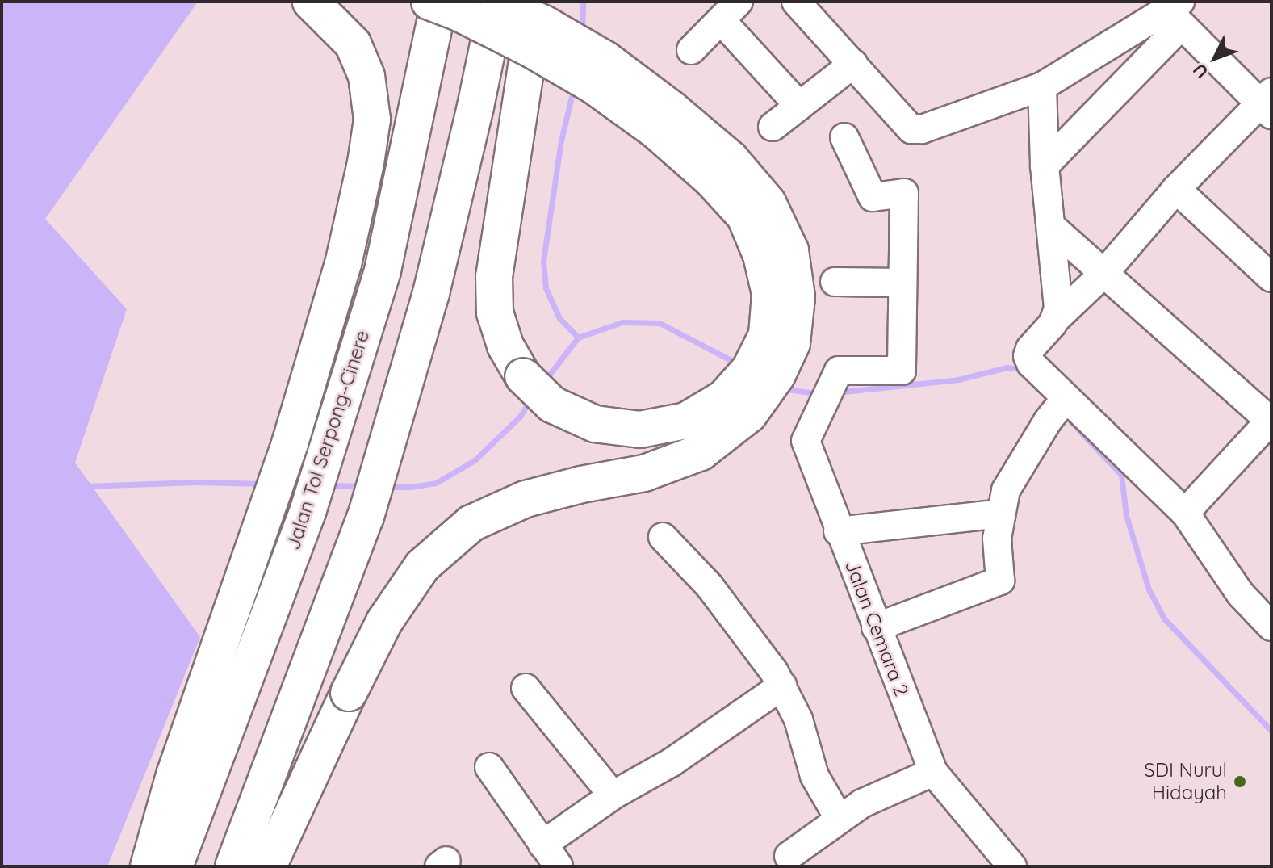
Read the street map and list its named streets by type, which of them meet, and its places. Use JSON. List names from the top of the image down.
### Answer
{
  "streets": {
    "highway": ["Jalan Tol Serpong–Cinere"],
    "street": ["Jalan Cemara 2"]
  },
  "places": ["SDI Nurul Hidayah"],
  "north": "bottom left"
}
